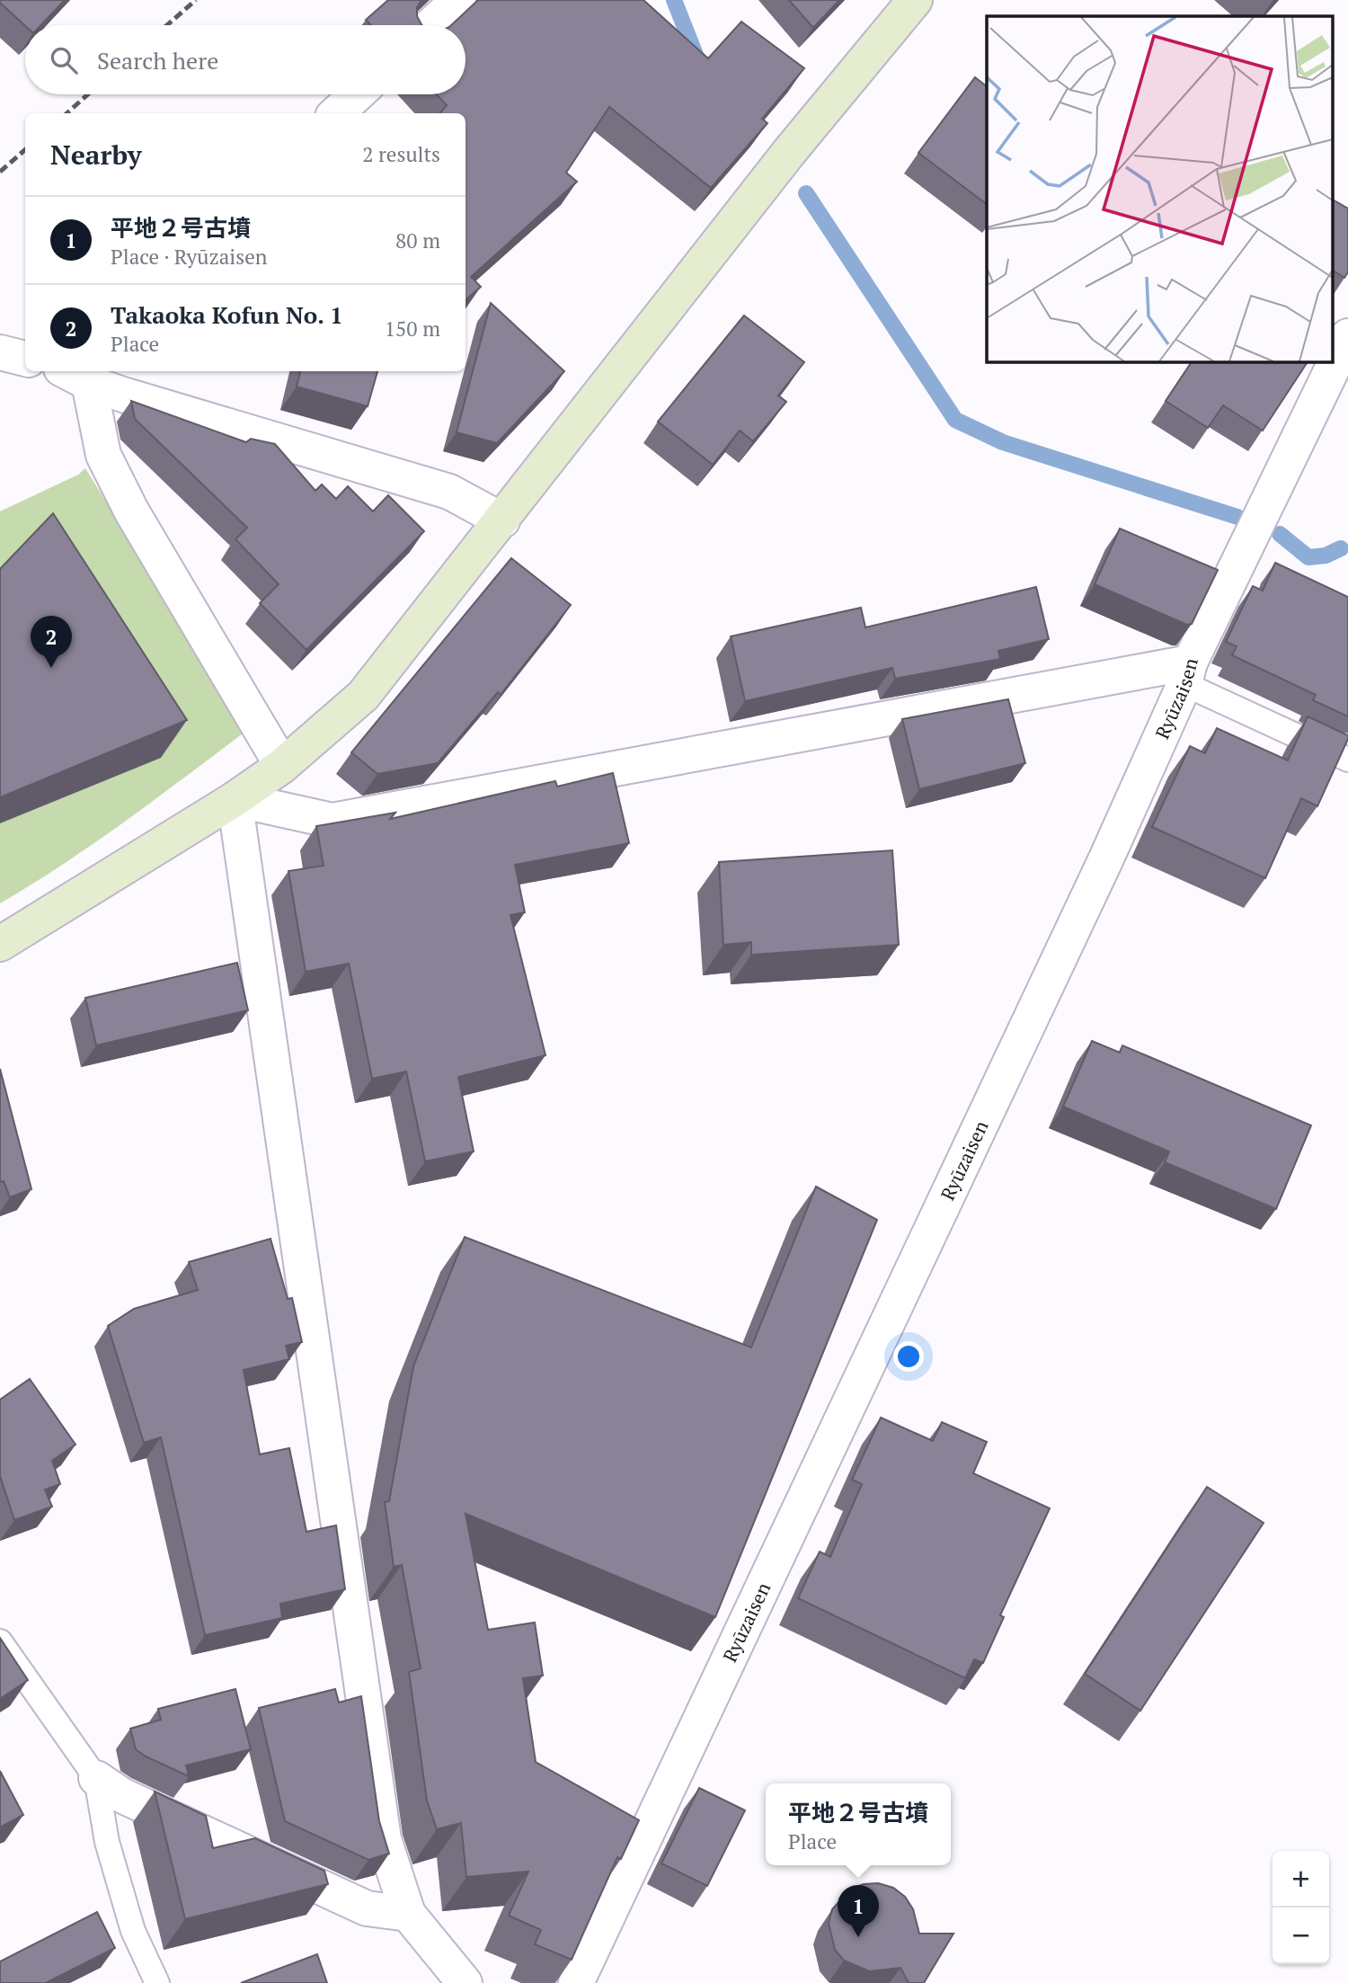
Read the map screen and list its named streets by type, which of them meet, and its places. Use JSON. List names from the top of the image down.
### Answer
{
  "streets": {
    "street": ["Ryūzaisen"]
  },
  "page": {
    "search": "Search here",
    "heading": ["Nearby", "2 results"],
    "list": [
      {
        "mark": "1",
        "name": "平地２号古墳",
        "note": "Place · Ryūzaisen",
        "value": "80 m"
      },
      {
        "mark": "2",
        "name": "Takaoka Kofun No. 1",
        "note": "Place",
        "value": "150 m"
      }
    ],
    "pins": ["2", "1"],
    "popup": ["平地２号古墳", "Place"],
    "map_buttons": ["+", "−"]
  }
}
